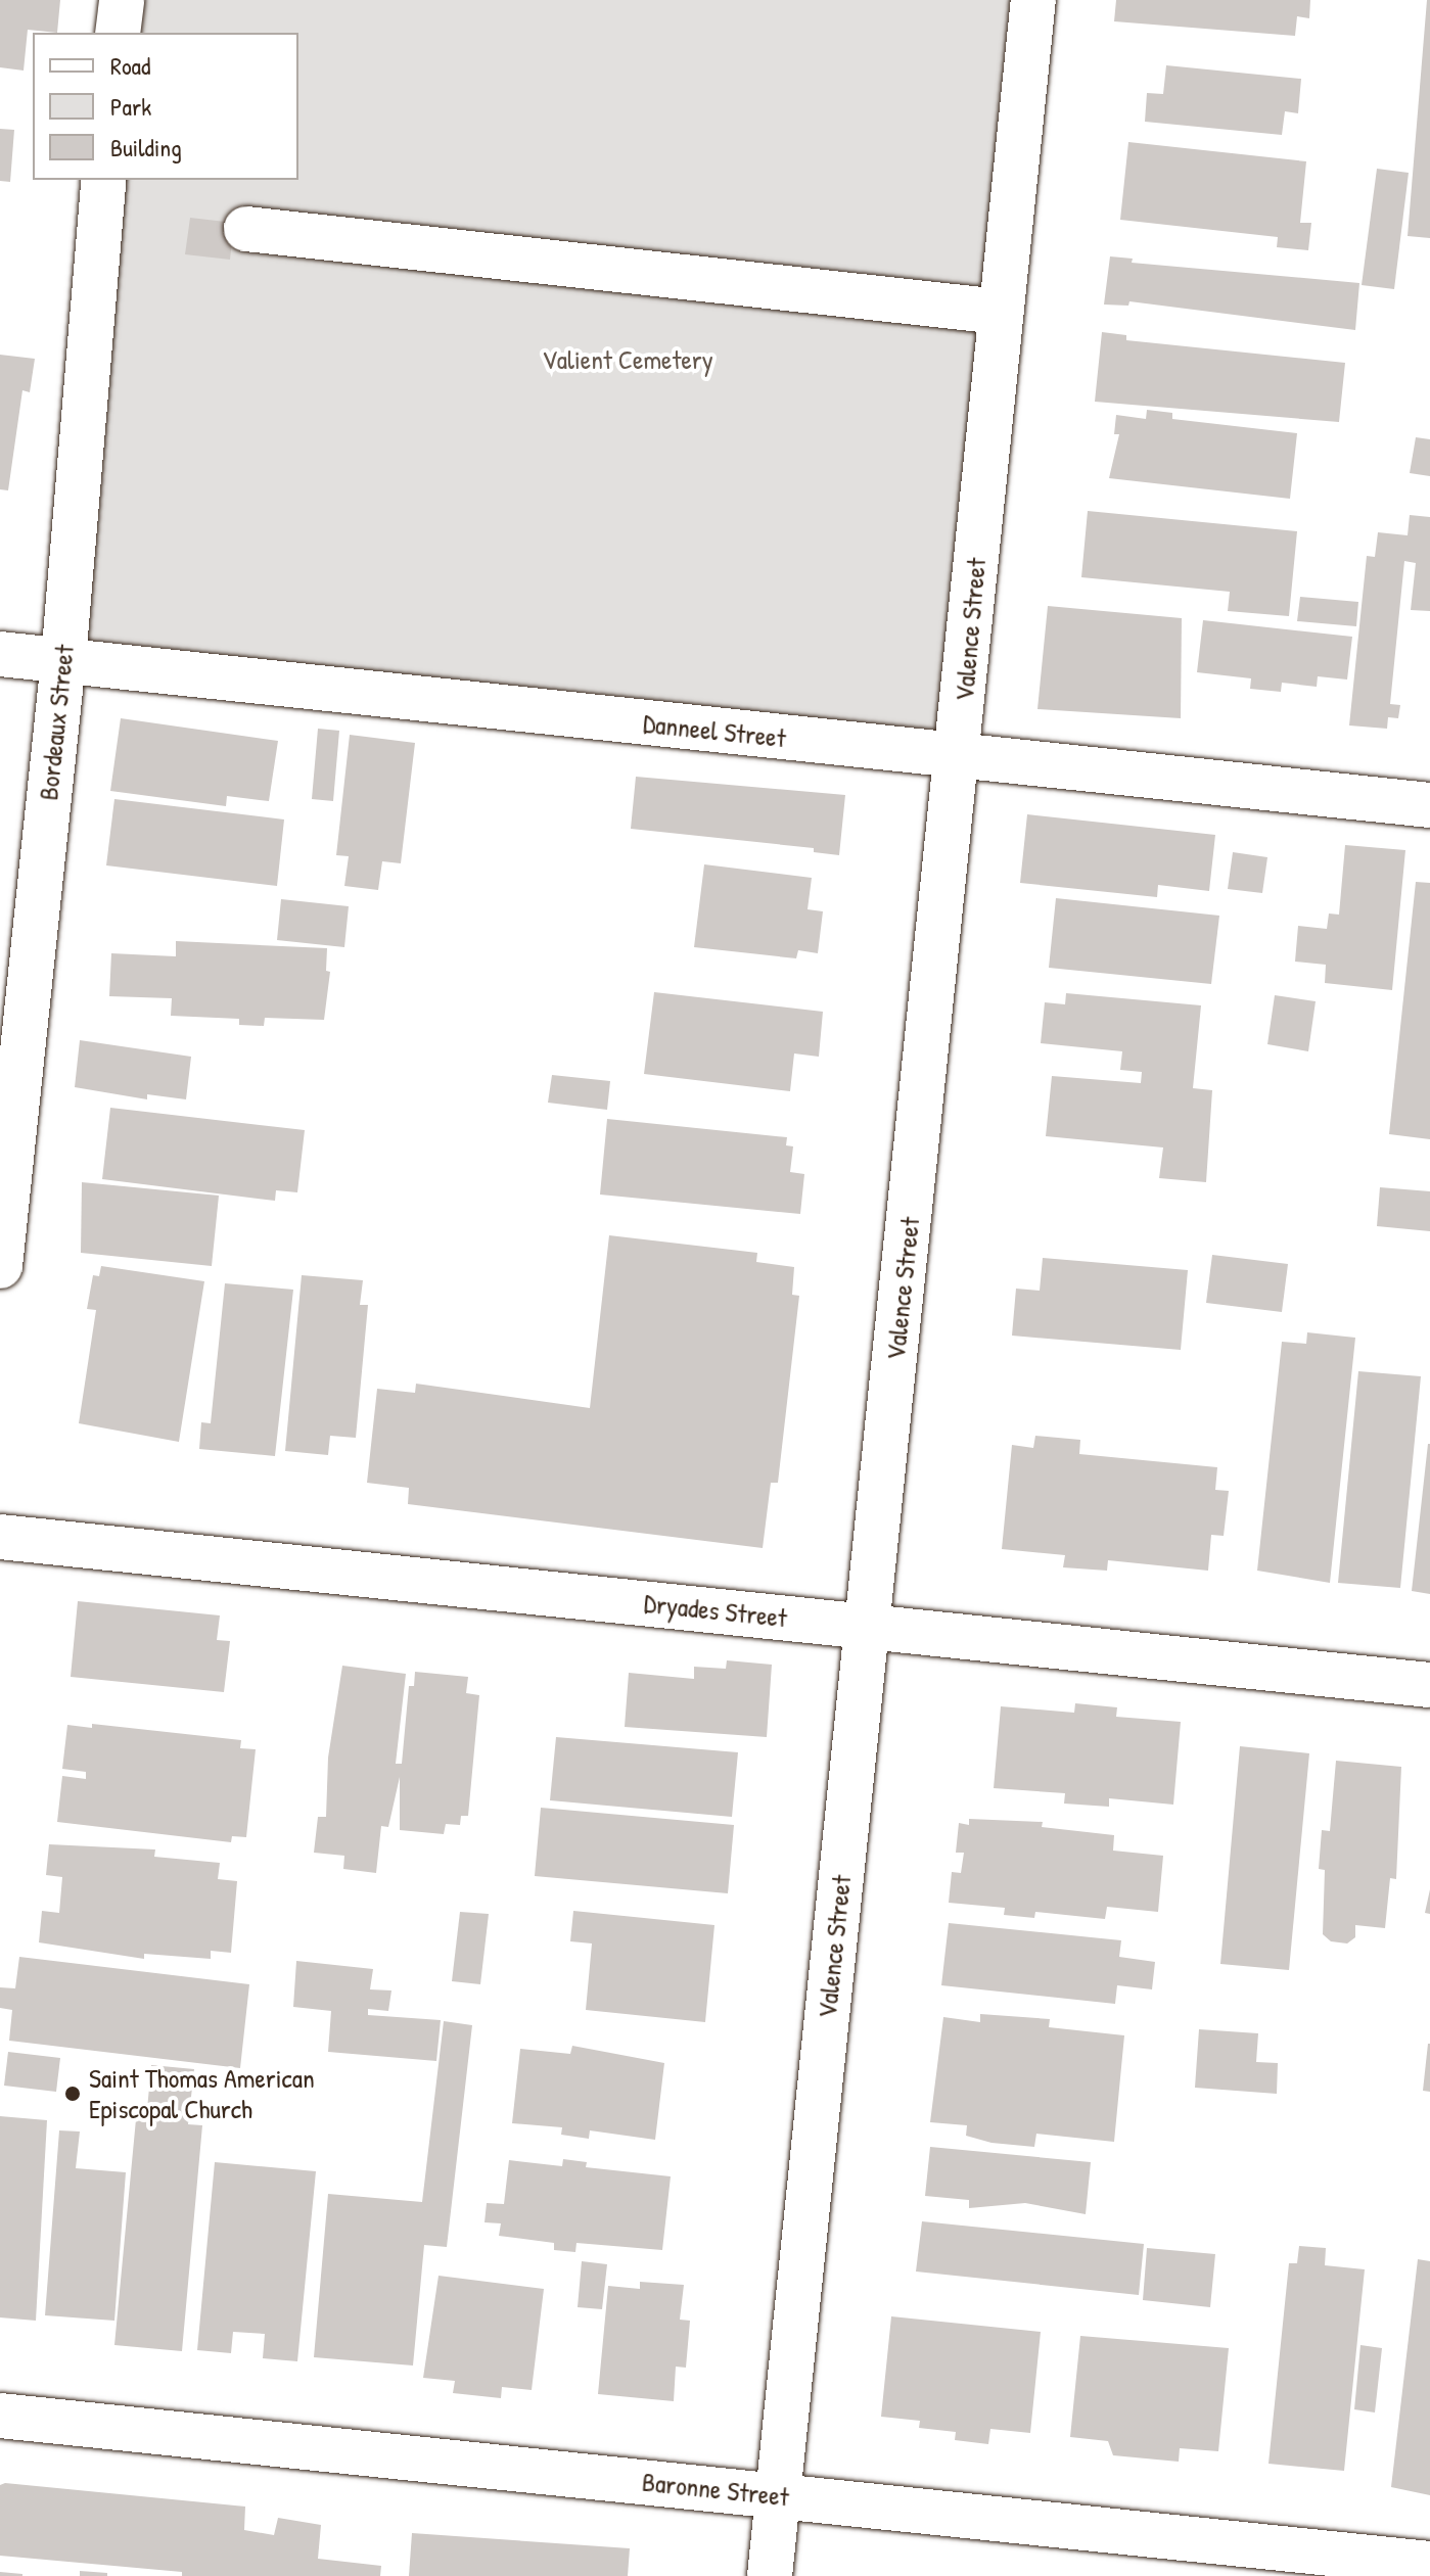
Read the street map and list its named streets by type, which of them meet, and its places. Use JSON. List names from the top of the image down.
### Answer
{
  "streets": {
    "street": [
      "Valence Street",
      "Bordeaux Street",
      "Danneel Street",
      "Dryades Street",
      "Baronne Street"
    ]
  },
  "crossings": [
    ["Valence Street", "Danneel Street"],
    ["Valence Street", "Dryades Street"],
    ["Valence Street", "Baronne Street"],
    ["Bordeaux Street", "Danneel Street"]
  ],
  "parks": ["Valient Cemetery"],
  "places": ["Saint Thomas American Episcopal Church"],
  "legend": ["Road", "Park", "Building"]
}
